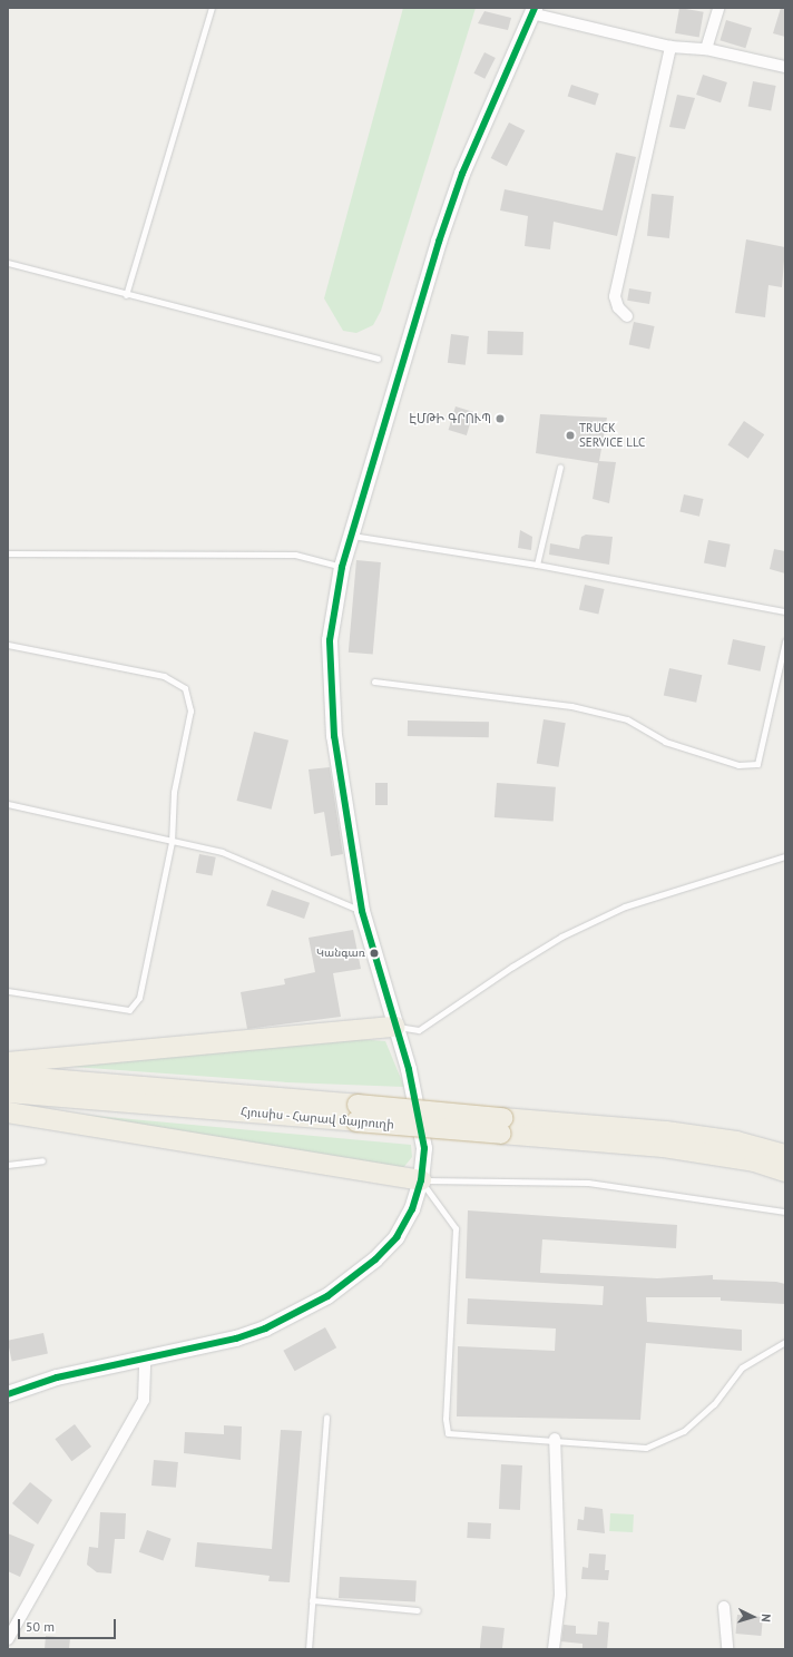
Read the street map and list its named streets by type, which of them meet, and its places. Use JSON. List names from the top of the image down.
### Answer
{
  "streets": {
    "highway": ["Հյուսիս - Հարավ մայրուղի"]
  },
  "places": ["ԷՄԹԻ ԳՐՈՒՊ", "TRUCK SERVICE LLC", "Կանգառ"],
  "scale_bar": "50 m",
  "north": "right"
}
